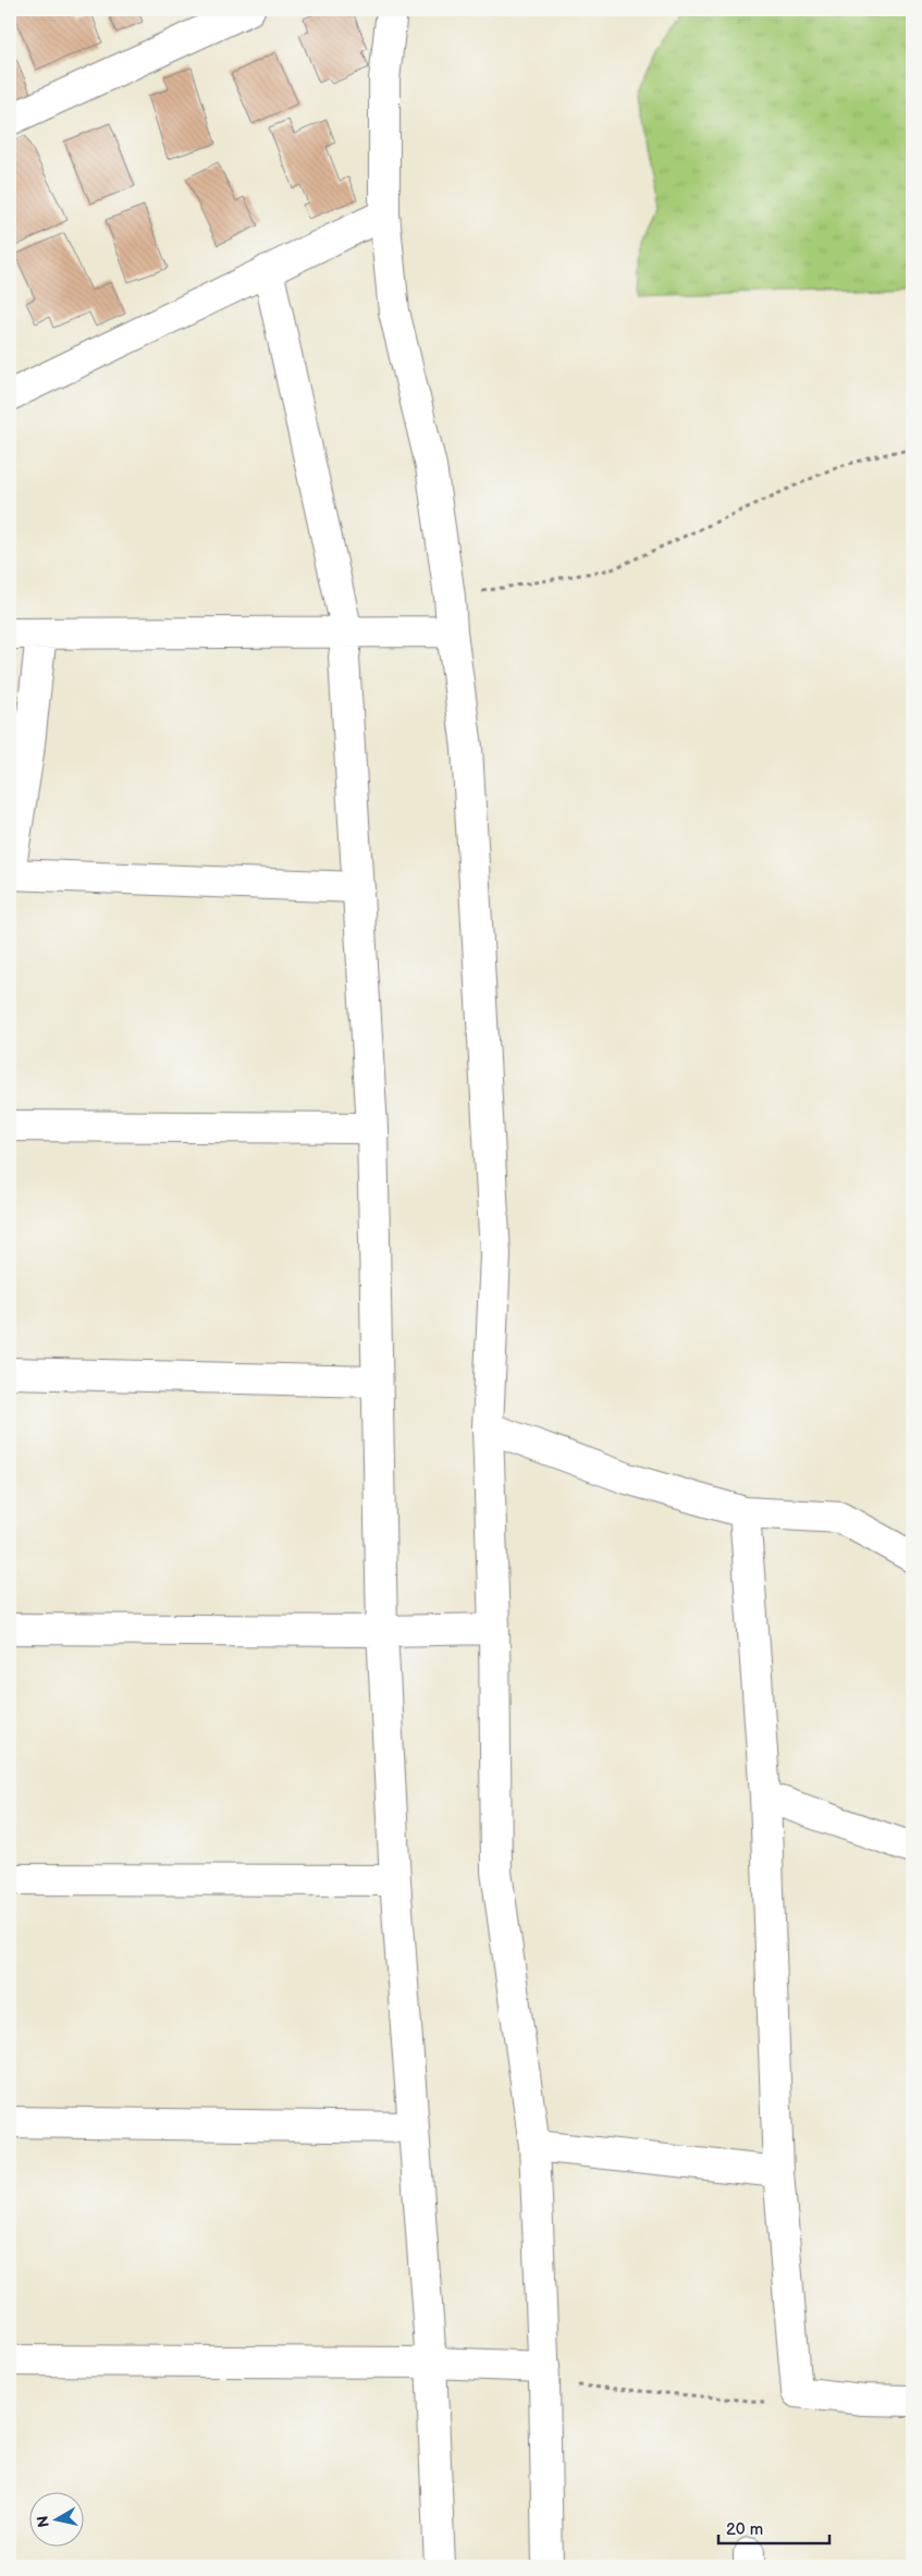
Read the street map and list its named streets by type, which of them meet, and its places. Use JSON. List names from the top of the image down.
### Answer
{
  "scale_bar": "20 m",
  "north": "left"
}
